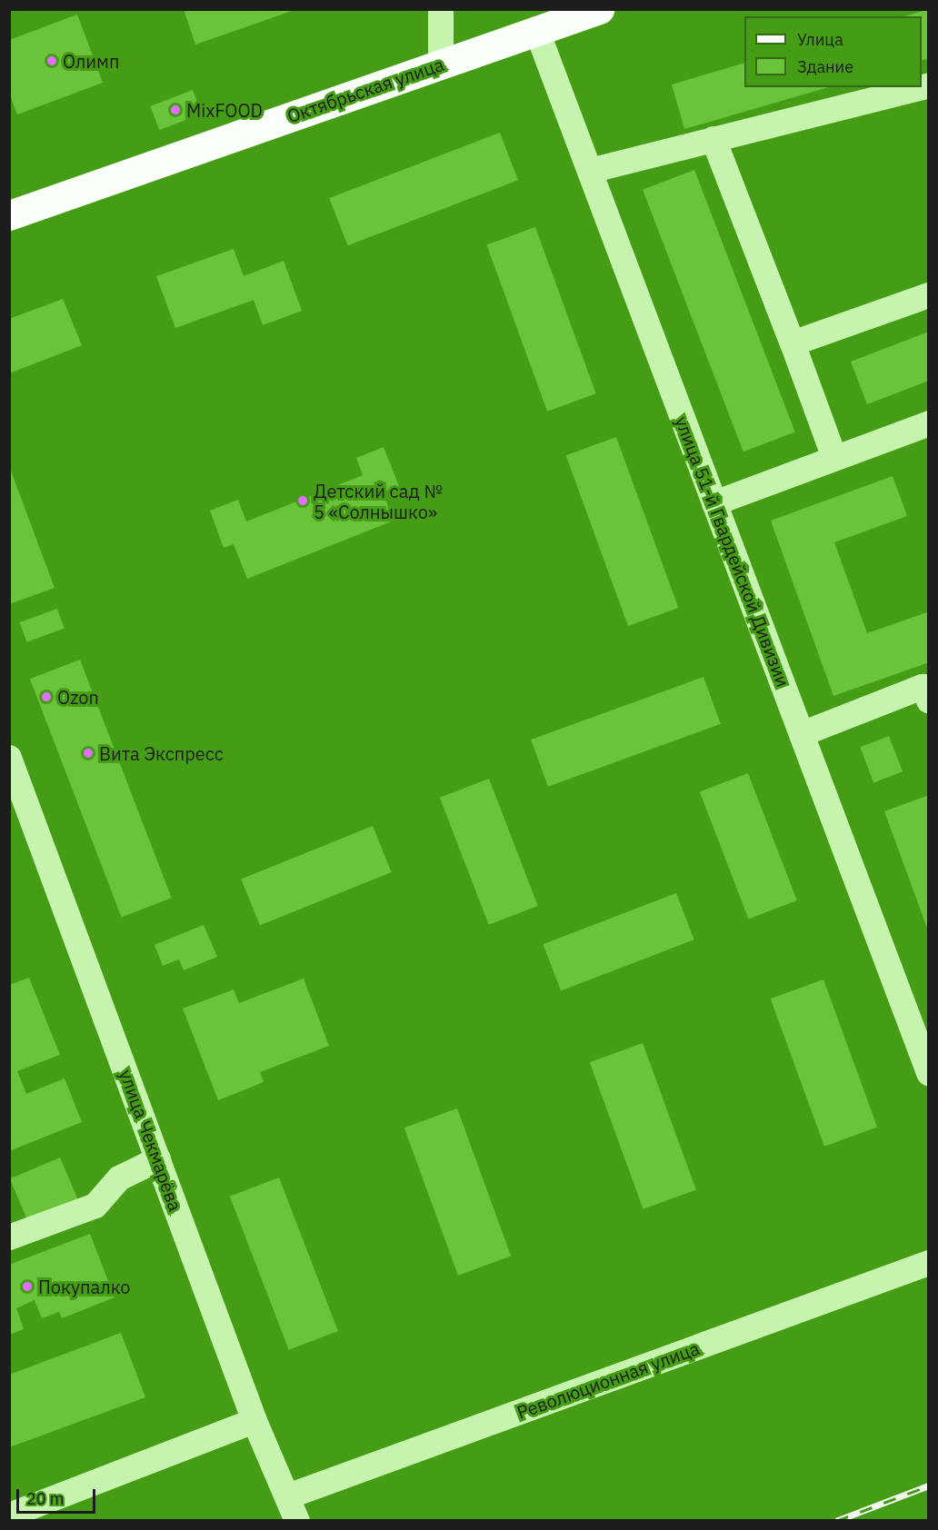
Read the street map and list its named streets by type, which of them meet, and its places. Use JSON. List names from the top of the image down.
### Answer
{
  "streets": {
    "main road": ["Октябрьская улица"],
    "street": ["улица 51-й Гвардейской Дивизии", "улица Чекмарёва", "Революционная улица"]
  },
  "crossings": [
    ["Октябрьская улица", "улица 51-й Гвардейской Дивизии"],
    ["улица Чекмарёва", "Революционная улица"]
  ],
  "places": [
    "Олимп",
    "MixFOOD",
    "Детский сад № 5 «Солнышко»",
    "Ozon",
    "Вита Экспресс",
    "Покупалко"
  ],
  "legend": ["Улица", "Здание"],
  "scale_bar": "20 m"
}
